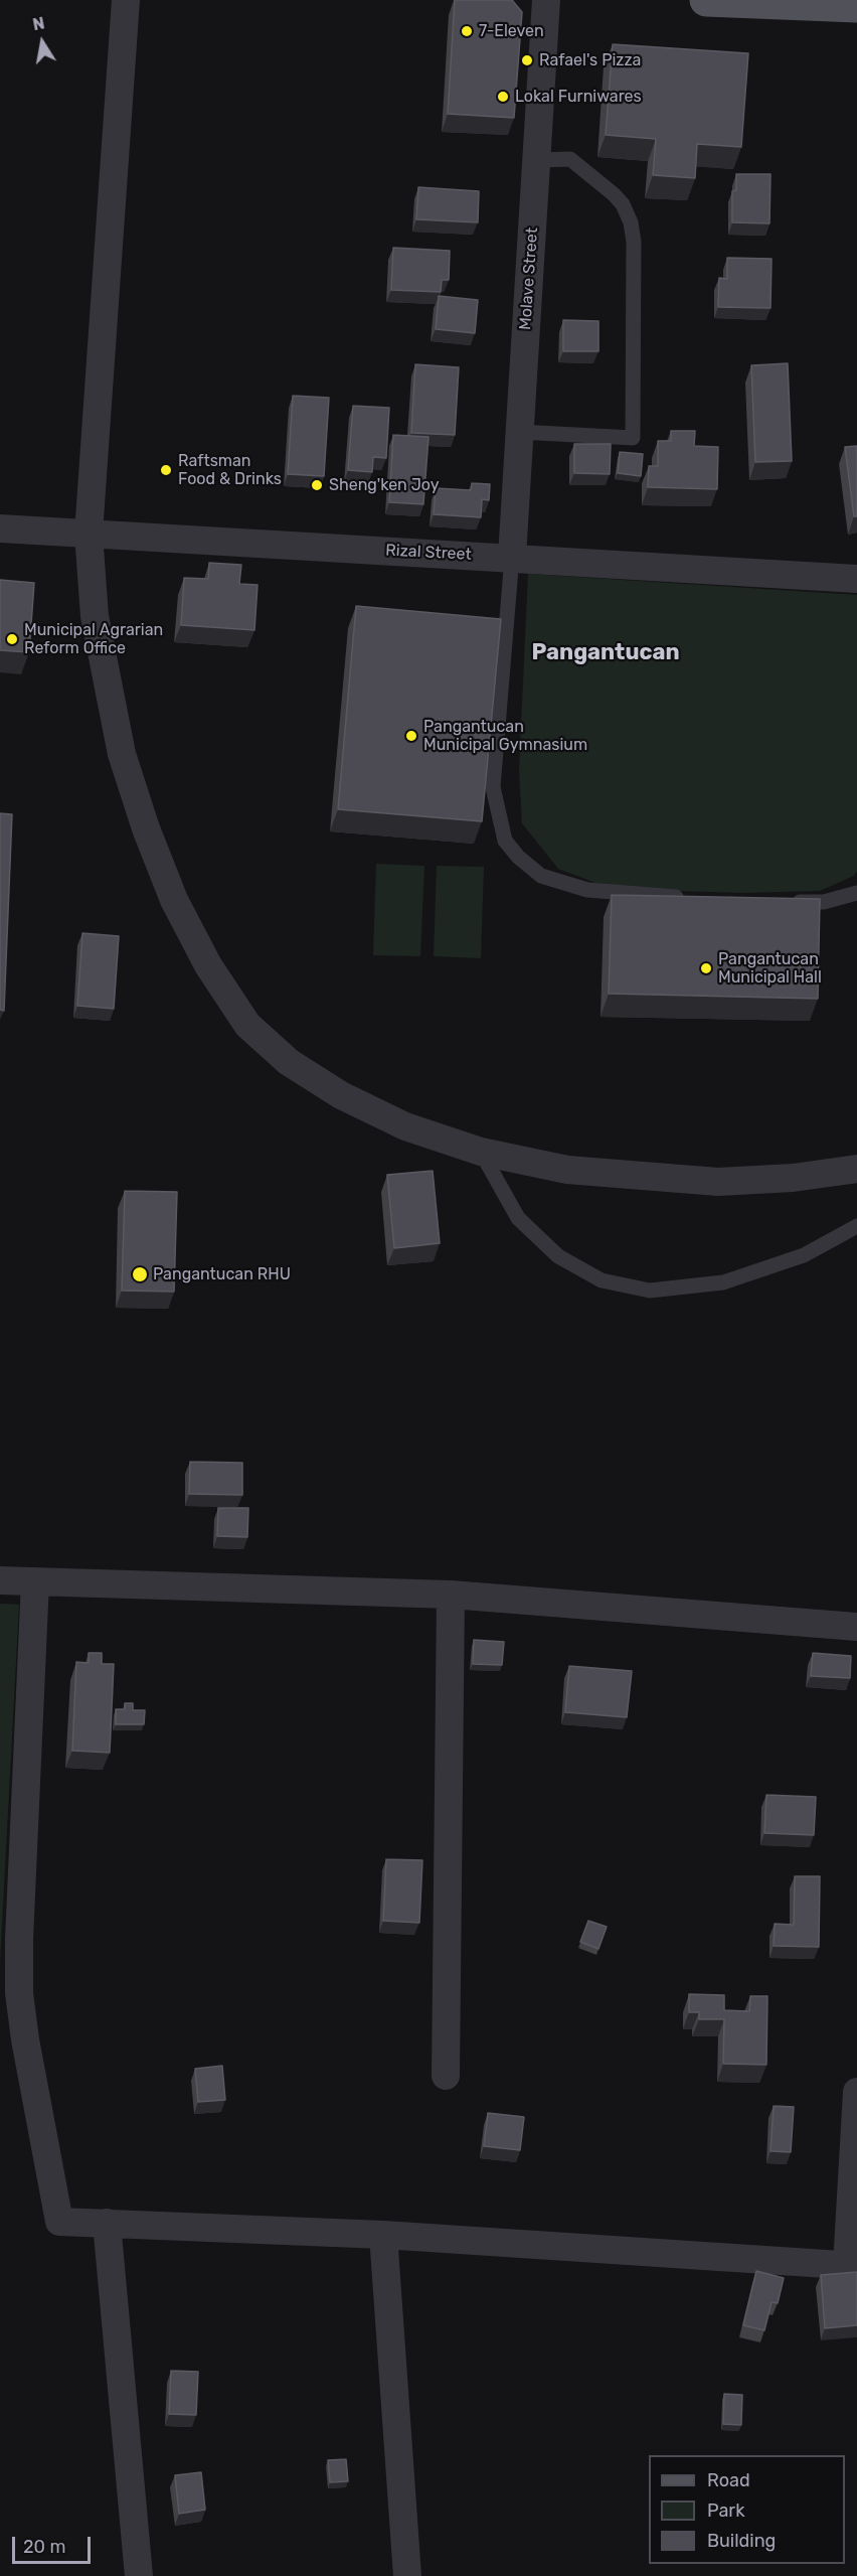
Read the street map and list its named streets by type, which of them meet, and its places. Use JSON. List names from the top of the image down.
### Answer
{
  "streets": {
    "street": ["Molave Street", "Rizal Street"]
  },
  "crossings": [
    ["Molave Street", "Rizal Street"]
  ],
  "districts": ["Pangantucan"],
  "places": [
    "7-Eleven",
    "Rafael's Pizza",
    "Lokal Furniwares",
    "Raftsman Food & Drinks",
    "Sheng'ken Joy",
    "Municipal Agrarian Reform Office",
    "Pangantucan Municipal Gymnasium",
    "Pangantucan Municipal Hall",
    "Pangantucan RHU"
  ],
  "legend": ["Road", "Park", "Building"],
  "scale_bar": "20 m",
  "north": "top"
}
